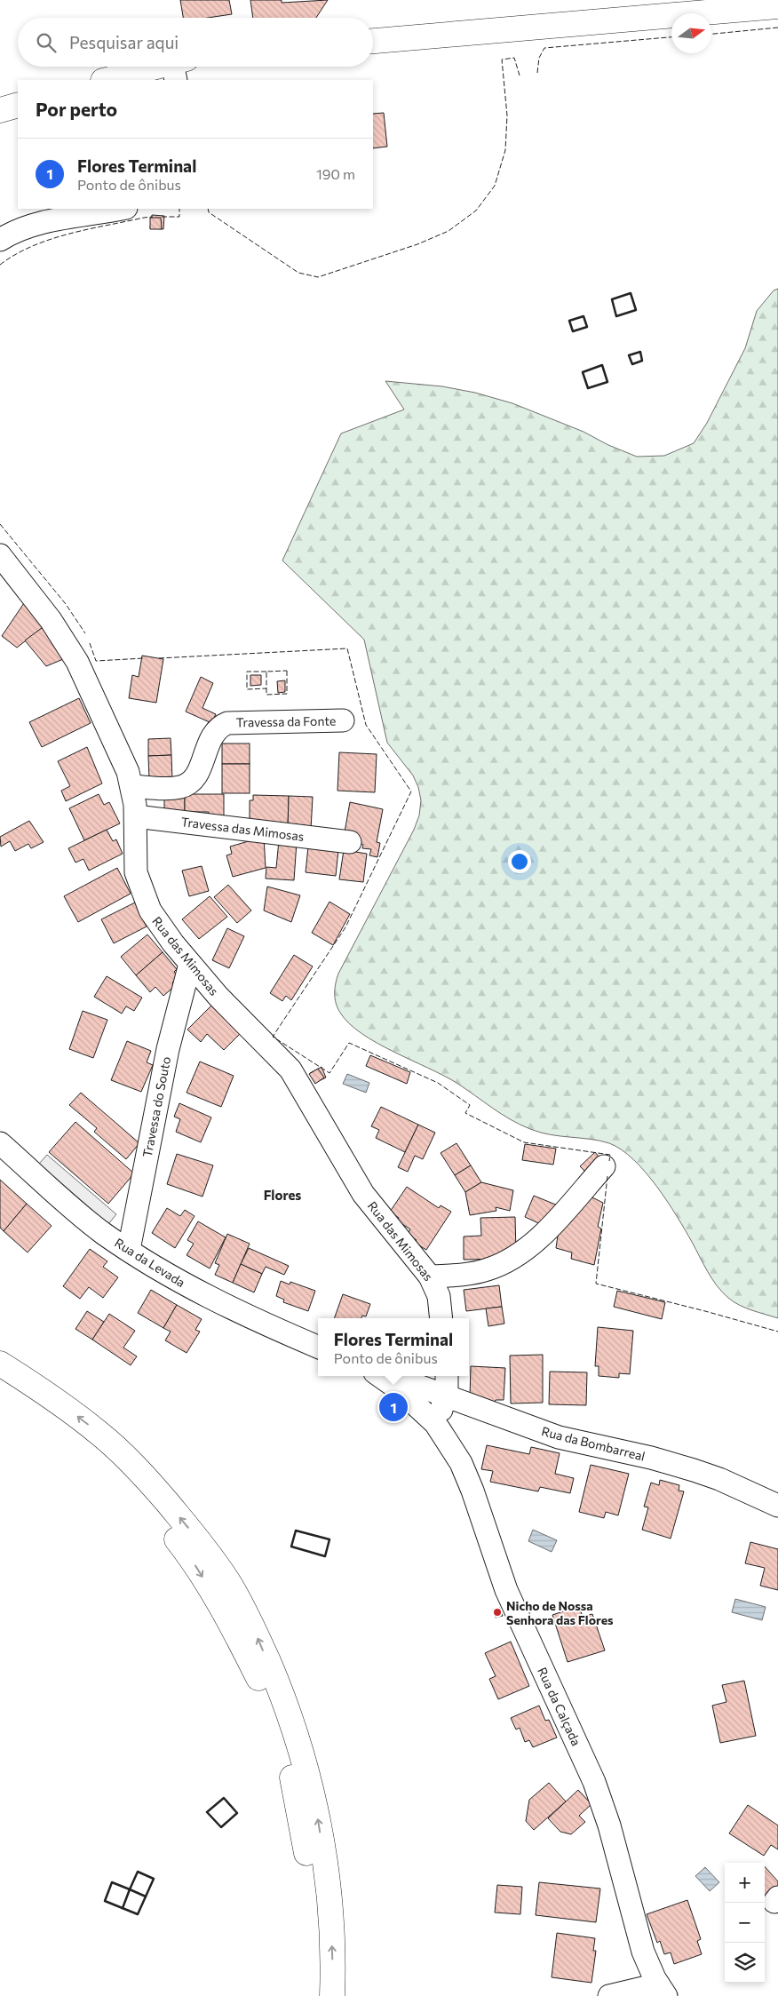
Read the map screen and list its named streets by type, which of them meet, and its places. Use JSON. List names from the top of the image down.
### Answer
{
  "streets": {
    "street": [
      "Travessa da Fonte",
      "Travessa das Mimosas",
      "Rua das Mimosas",
      "Travessa do Souto",
      "Rua da Levada",
      "Rua da Bombarreal",
      "Rua da Calçada"
    ]
  },
  "crossings": [
    ["Travessa da Fonte", "Rua das Mimosas"],
    ["Travessa das Mimosas", "Rua das Mimosas"],
    ["Rua das Mimosas", "Travessa do Souto"],
    ["Travessa do Souto", "Rua da Levada"]
  ],
  "districts": ["Flores"],
  "places": ["Nicho de Nossa Senhora das Flores"],
  "north": "right",
  "page": {
    "search": "Pesquisar aqui",
    "heading": "Por perto",
    "list": [
      {
        "mark": "1",
        "name": "Flores Terminal",
        "note": "Ponto de ônibus",
        "value": "190 m"
      }
    ],
    "popup": ["Flores Terminal", "Ponto de ônibus"],
    "pins": "1",
    "map_buttons": ["+", "−"]
  }
}
